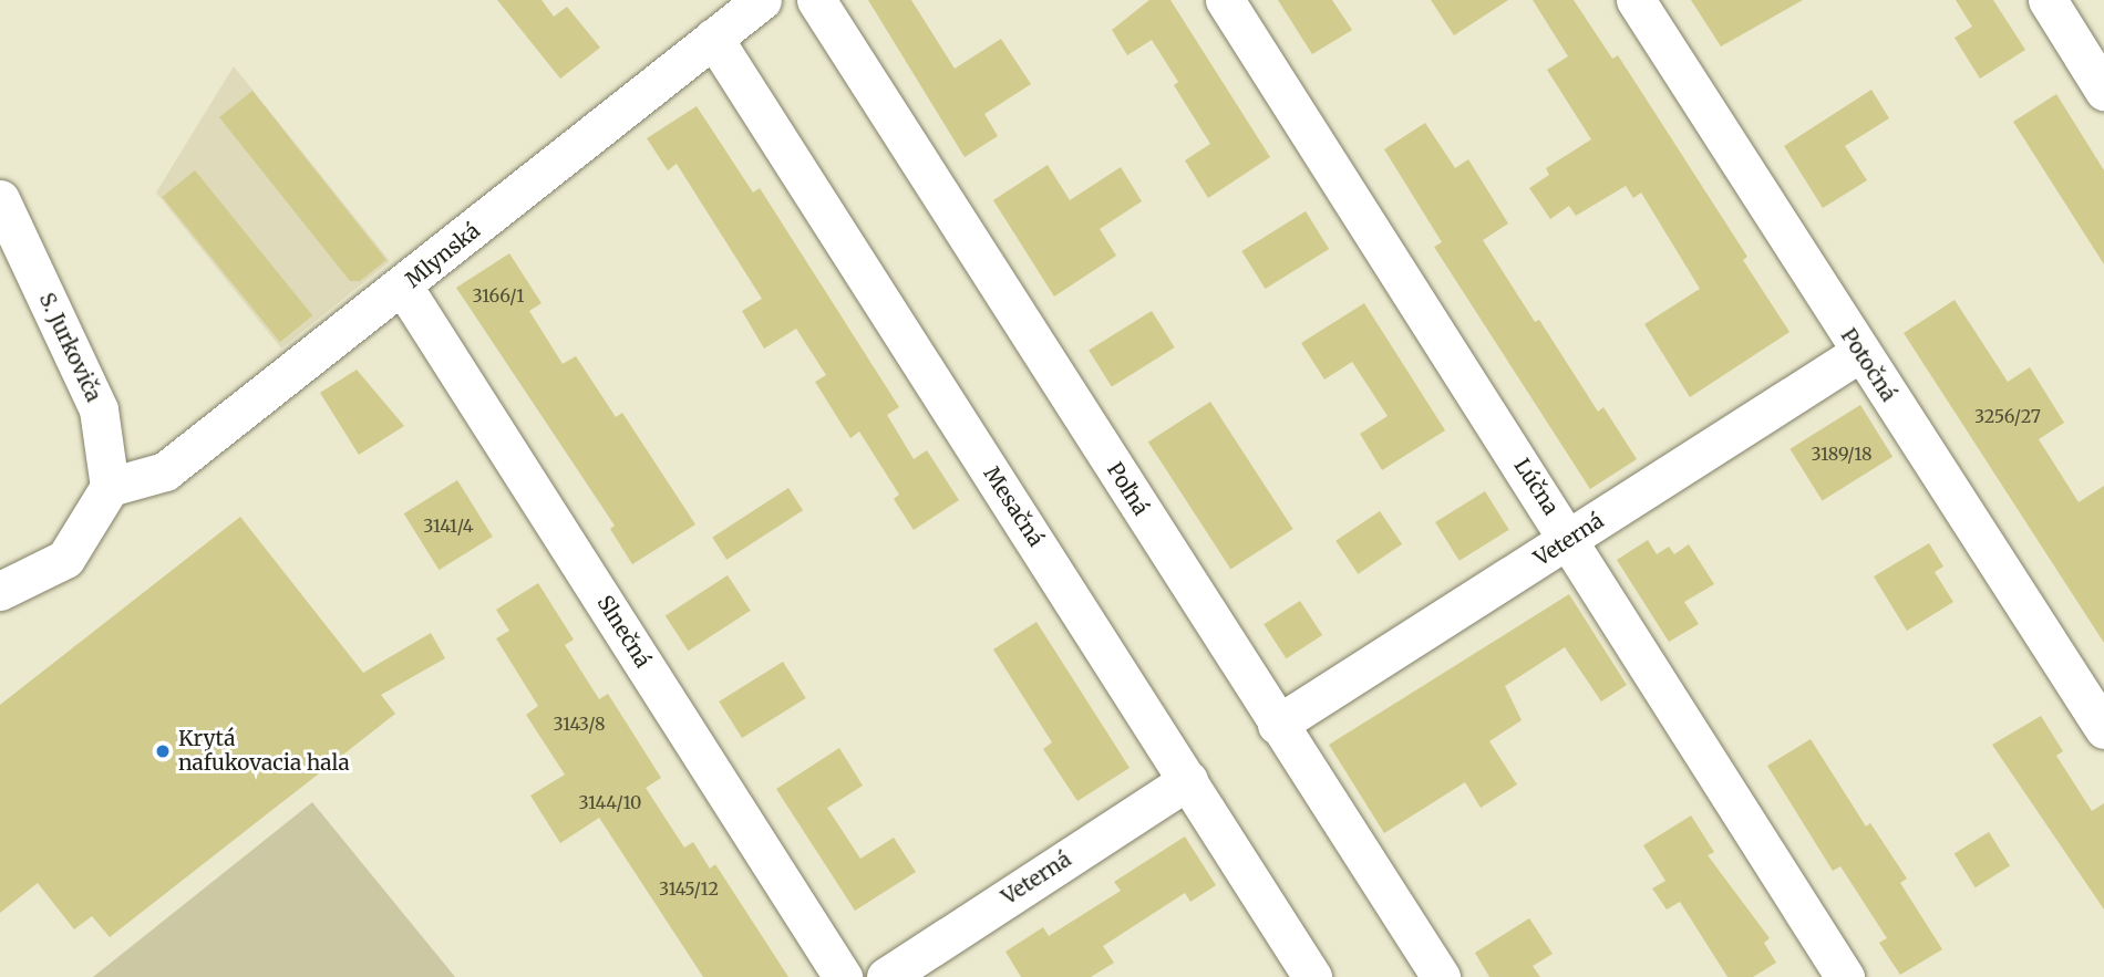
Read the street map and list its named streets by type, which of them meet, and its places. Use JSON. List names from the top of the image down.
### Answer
{
  "streets": {
    "street": [
      "Mlynská",
      "S. Jurkoviča",
      "Potočná",
      "Lúčna",
      "Poľná",
      "Mesačná",
      "Veterná",
      "Slnečná"
    ]
  },
  "crossings": [
    ["Mlynská", "S. Jurkoviča"],
    ["Mlynská", "Mesačná"],
    ["Mlynská", "Slnečná"],
    ["Potočná", "Veterná"],
    ["Lúčna", "Veterná"],
    ["Poľná", "Veterná"],
    ["Mesačná", "Veterná"]
  ],
  "places": ["Krytá nafukovacia hala"],
  "house_numbers": [
    "3166/1",
    "3256/27",
    "3189/18",
    "3141/4",
    "3143/8",
    "3144/10",
    "3145/12"
  ]
}
